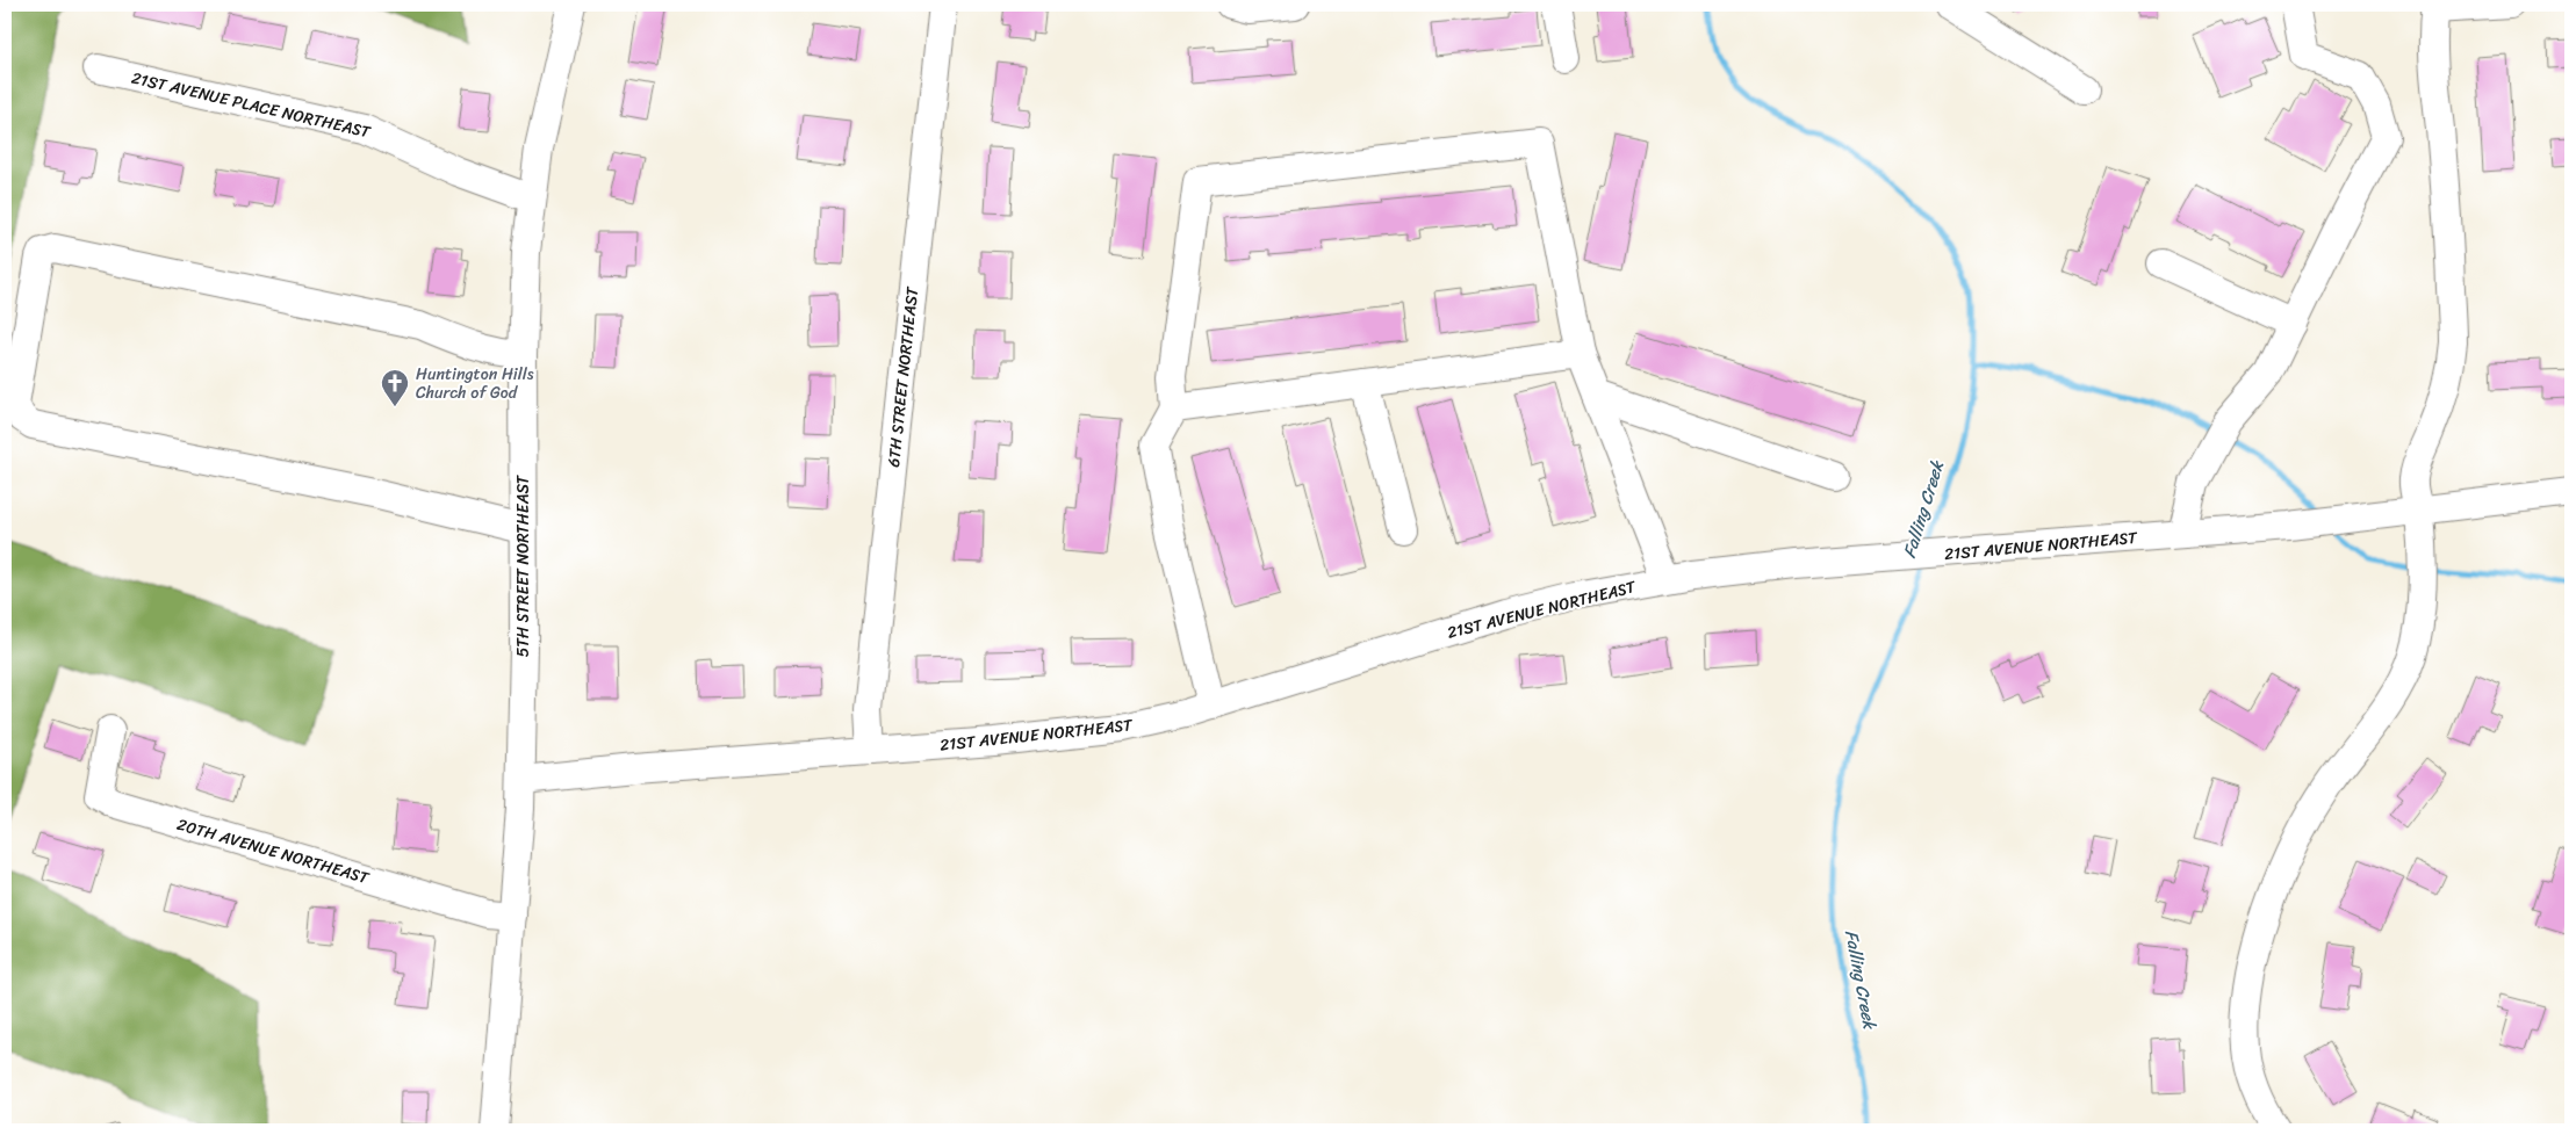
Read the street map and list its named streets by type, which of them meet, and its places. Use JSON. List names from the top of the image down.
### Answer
{
  "streets": {
    "street": [
      "21ST AVENUE PLACE NORTHEAST",
      "6TH STREET NORTHEAST",
      "21ST AVENUE NORTHEAST",
      "5TH STREET NORTHEAST",
      "20TH AVENUE NORTHEAST"
    ]
  },
  "crossings": [
    ["21ST AVENUE PLACE NORTHEAST", "5TH STREET NORTHEAST"],
    ["6TH STREET NORTHEAST", "21ST AVENUE NORTHEAST"],
    ["21ST AVENUE NORTHEAST", "5TH STREET NORTHEAST"],
    ["5TH STREET NORTHEAST", "20TH AVENUE NORTHEAST"]
  ],
  "water": ["Falling Creek"],
  "places": {
    "church": ["Huntington Hills Church of God"]
  }
}
